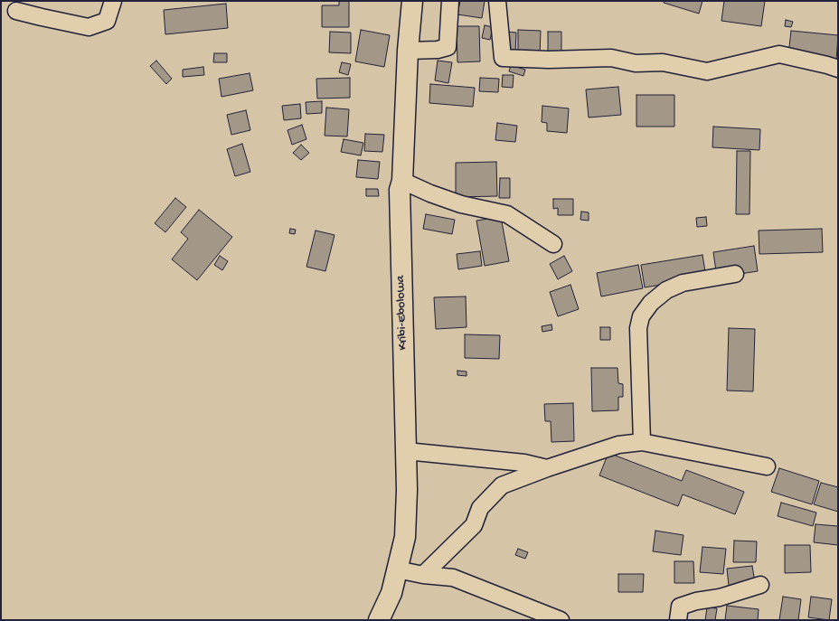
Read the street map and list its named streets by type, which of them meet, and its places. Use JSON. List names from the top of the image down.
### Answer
{
  "streets": {
    "highway": ["Kribi-Ebolowa"]
  }
}
